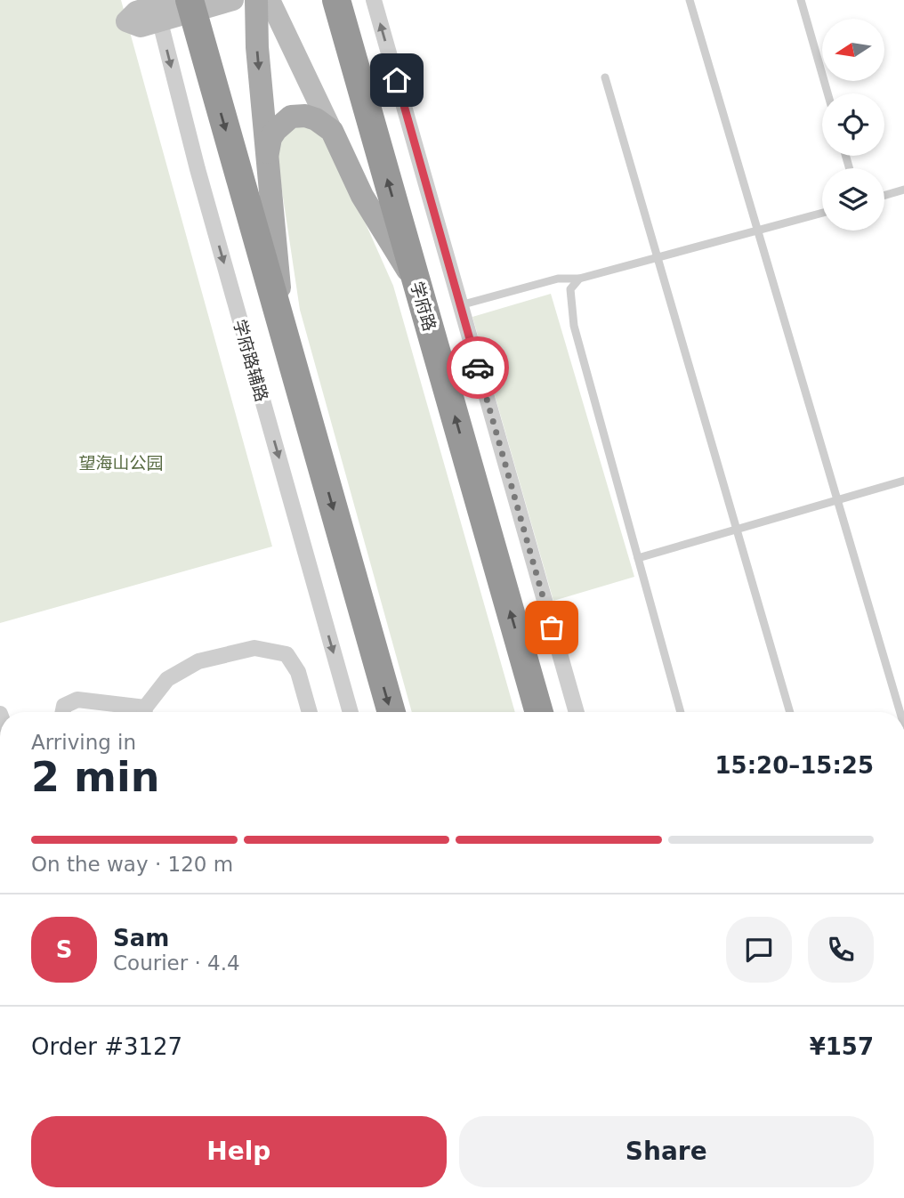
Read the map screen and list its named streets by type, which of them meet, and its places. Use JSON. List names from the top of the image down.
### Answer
{
  "streets": {
    "highway": ["学府路"],
    "street": ["学府路辅路"]
  },
  "one_way": ["学府路辅路"],
  "parks": ["望海山公园"],
  "north": "left",
  "page": {
    "heading": ["2 min", "Arriving in", "15:20–15:25"],
    "panel": [
      "Sam",
      "Courier · 4.4",
      "Order #3127",
      "¥157"
    ],
    "bar": "On the way · 120 m",
    "round": "S",
    "buttons": ["Help", "Share"]
  }
}
